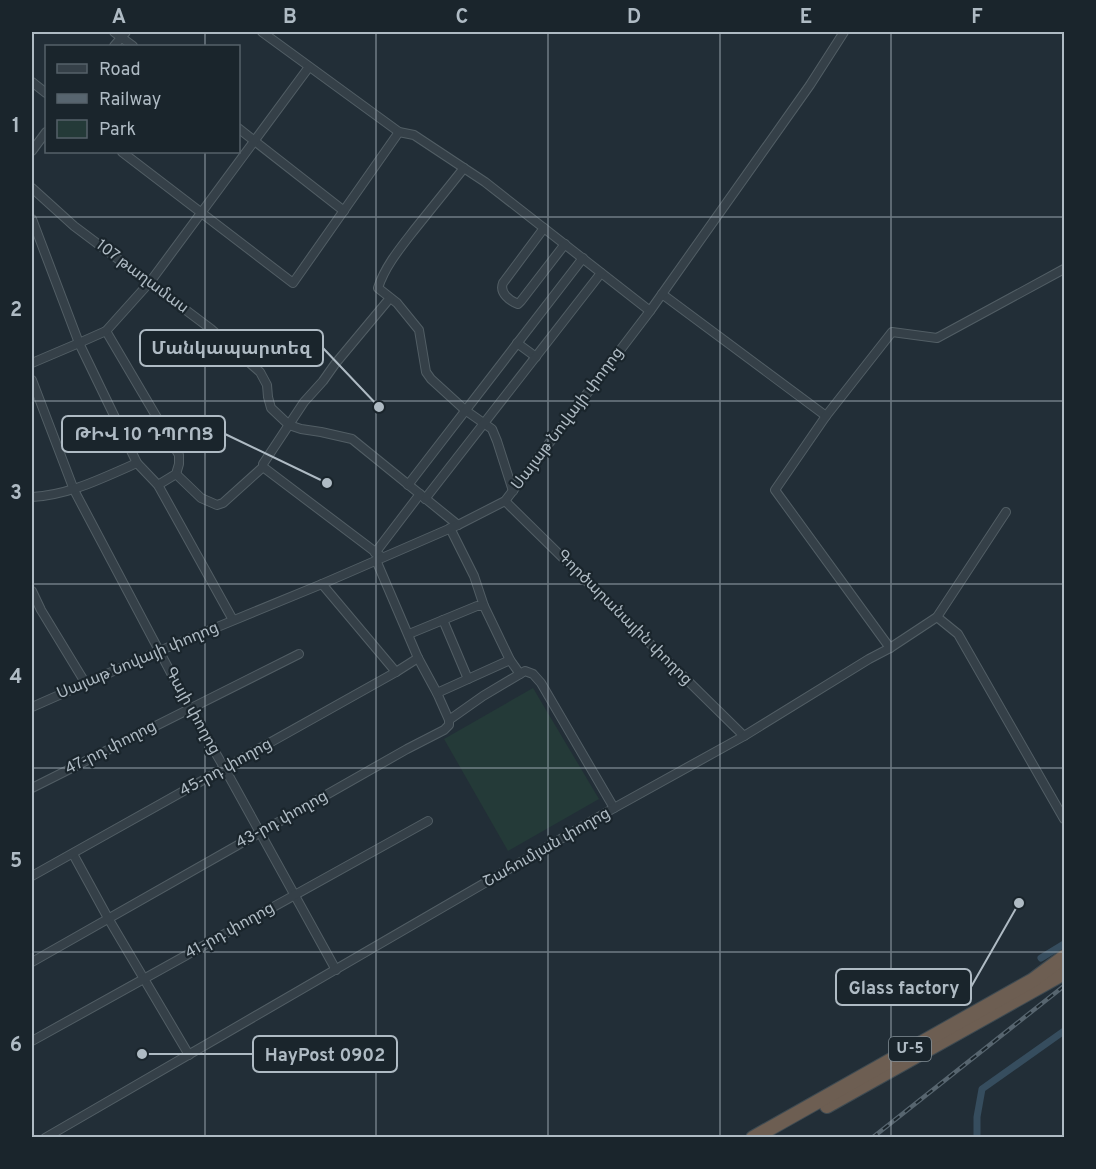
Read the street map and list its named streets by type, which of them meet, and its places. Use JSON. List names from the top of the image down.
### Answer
{
  "streets": {
    "highway": ["Մ-5"],
    "street": [
      "107 թաղամաս",
      "Սայաթ Նովայի փողոց",
      "Գործարանային փողոց",
      "Գայի փողոց",
      "47-րդ փողոց",
      "45-րդ փողոց",
      "43-րդ փողոց",
      "Շահումյան փողոց",
      "41-րդ փողոց"
    ]
  },
  "crossings": [
    ["Սայաթ Նովայի փողոց", "Գործարանային փողոց"],
    ["Սայաթ Նովայի փողոց", "Գայի փողոց"],
    ["Գործարանային փողոց", "Շահումյան փողոց"],
    ["Գայի փողոց", "47-րդ փողոց"],
    ["Գայի փողոց", "45-րդ փողոց"],
    ["Գայի փողոց", "43-րդ փողոց"],
    ["Գայի փողոց", "Շահումյան փողոց"],
    ["Գայի փողոց", "41-րդ փողոց"]
  ],
  "places": [
    "Մանկապարտեզ",
    "ԹԻՎ 10 ԴՊՐՈՑ",
    "Glass factory",
    "HayPost 0902"
  ],
  "legend": ["Road", "Railway", "Park"],
  "grid": {
    "columns": [
      "A",
      "B",
      "C",
      "D",
      "E",
      "F"
    ],
    "rows": [
      "1",
      "2",
      "3",
      "4",
      "5",
      "6"
    ]
  }
}
